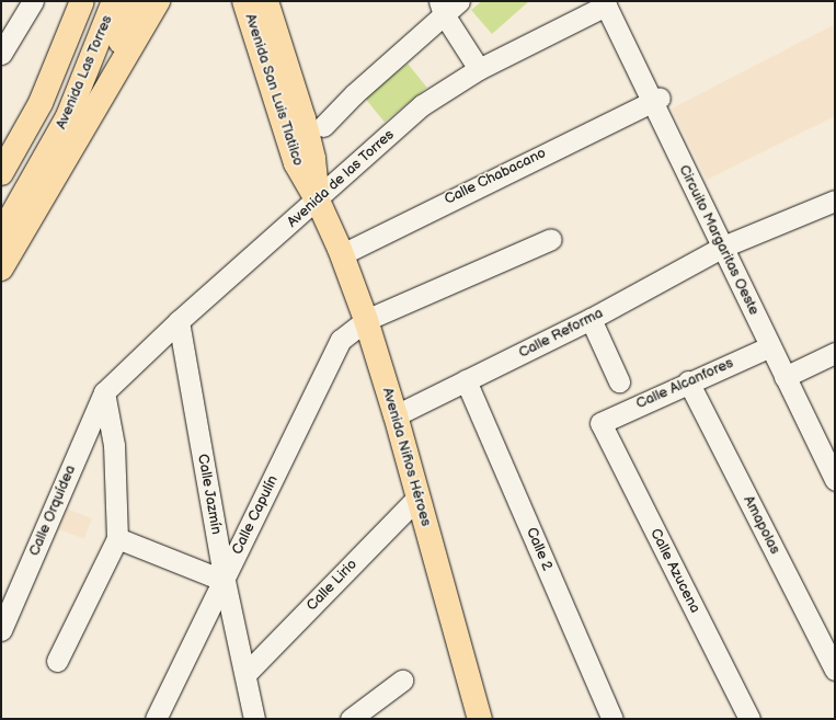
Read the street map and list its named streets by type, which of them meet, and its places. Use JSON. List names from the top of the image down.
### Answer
{
  "streets": {
    "main road": ["Avenida Las Torres", "Avenida San Luis Tlatilco", "Avenida Niños Héroes"],
    "street": [
      "Calle Chabacano",
      "Avenida de las Torres",
      "Circuito Margaritas Oeste",
      "Calle Reforma",
      "Calle Alcanfores",
      "Calle Jazmín",
      "Calle Orquídea",
      "Calle Capulín",
      "Amapolas",
      "Calle 2",
      "Calle Azucena",
      "Calle Lirio"
    ]
  },
  "crossings": [
    ["Avenida San Luis Tlatilco", "Avenida de las Torres"],
    ["Avenida San Luis Tlatilco", "Avenida Niños Héroes"],
    ["Calle Chabacano", "Circuito Margaritas Oeste"],
    ["Calle Chabacano", "Avenida Niños Héroes"],
    ["Avenida de las Torres", "Circuito Margaritas Oeste"],
    ["Avenida de las Torres", "Avenida Niños Héroes"],
    ["Avenida de las Torres", "Calle Jazmín"],
    ["Avenida de las Torres", "Calle Orquídea"],
    ["Circuito Margaritas Oeste", "Calle Reforma"],
    ["Circuito Margaritas Oeste", "Calle Alcanfores"],
    ["Calle Reforma", "Avenida Niños Héroes"],
    ["Calle Reforma", "Calle 2"],
    ["Calle Alcanfores", "Amapolas"],
    ["Calle Alcanfores", "Calle Azucena"],
    ["Avenida Niños Héroes", "Calle Capulín"],
    ["Avenida Niños Héroes", "Calle Lirio"],
    ["Calle Jazmín", "Calle Capulín"],
    ["Calle Jazmín", "Calle Lirio"]
  ]
}
